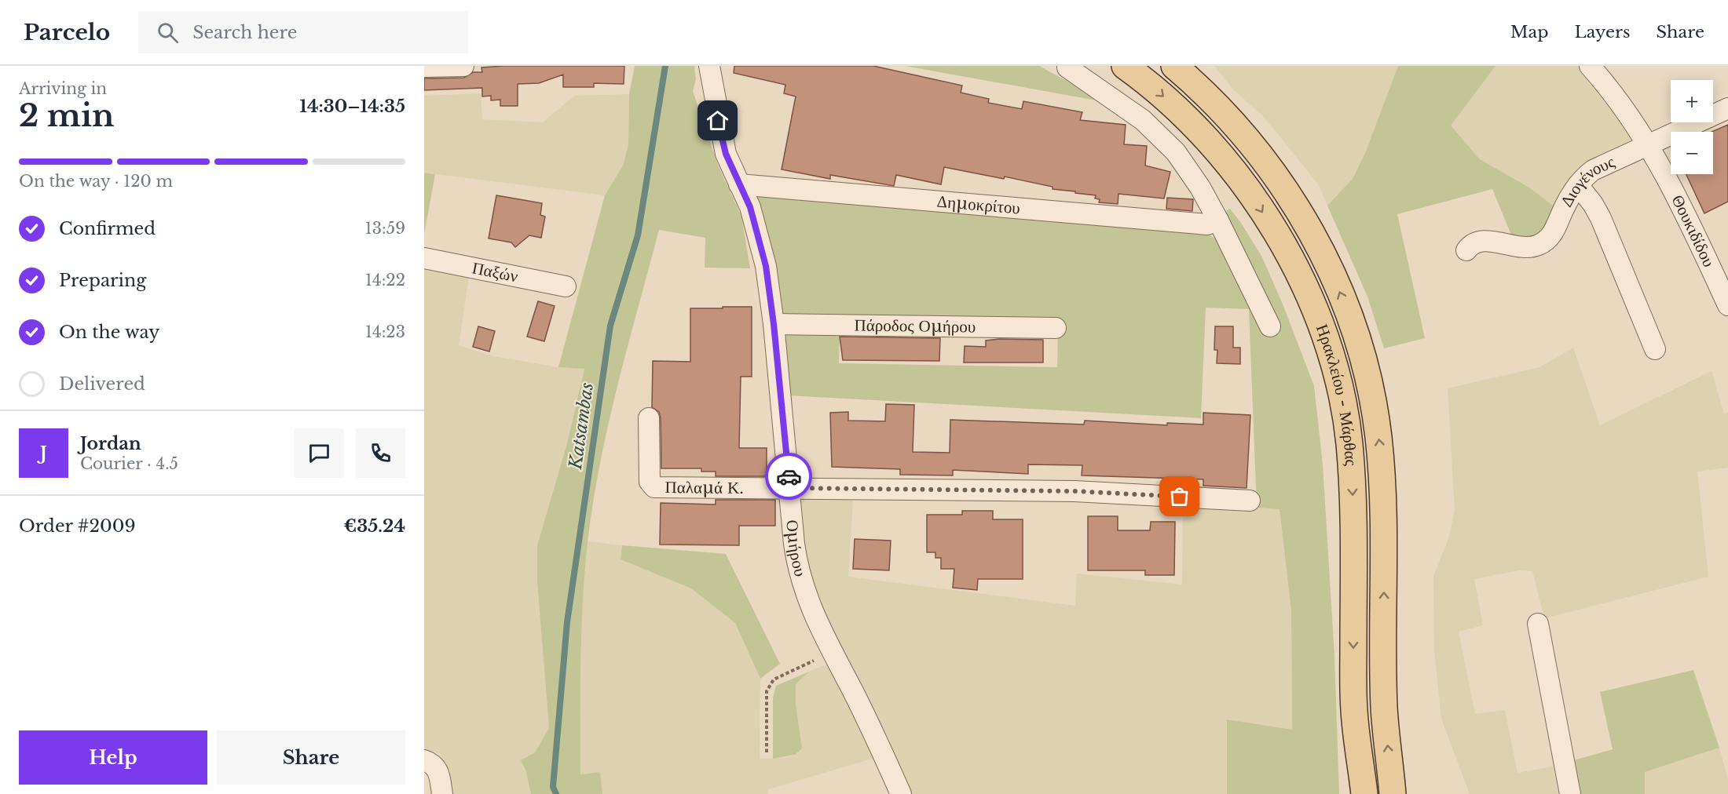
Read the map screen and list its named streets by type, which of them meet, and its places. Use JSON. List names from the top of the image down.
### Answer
{
  "streets": {
    "main road": ["Ηρακλείου - Μάρθας"],
    "street": [
      "Διογένους",
      "Δημοκρίτου",
      "Θουκιδίδου",
      "Παξών",
      "Πάροδος Ομήρου",
      "Παλαμά Κ.",
      "Ομήρου"
    ]
  },
  "crossings": [
    ["Διογένους", "Θουκιδίδου"],
    ["Δημοκρίτου", "Ομήρου"],
    ["Πάροδος Ομήρου", "Ομήρου"],
    ["Παλαμά Κ.", "Ομήρου"]
  ],
  "water": ["Katsambas"],
  "page": {
    "header": "Parcelo",
    "search": "Search here",
    "nav": ["Map", "Layers", "Share"],
    "heading": ["2 min", "Arriving in", "14:30–14:35"],
    "panel": [
      "Jordan",
      "Courier · 4.5",
      "Order #2009",
      "€35.24"
    ],
    "map_buttons": ["+", "−"],
    "bar": "On the way · 120 m",
    "list": [
      ["Confirmed", "13:59"],
      ["Preparing", "14:22"],
      ["On the way", "14:23"],
      "Delivered"
    ],
    "round": "J",
    "buttons": ["Help", "Share"]
  }
}
